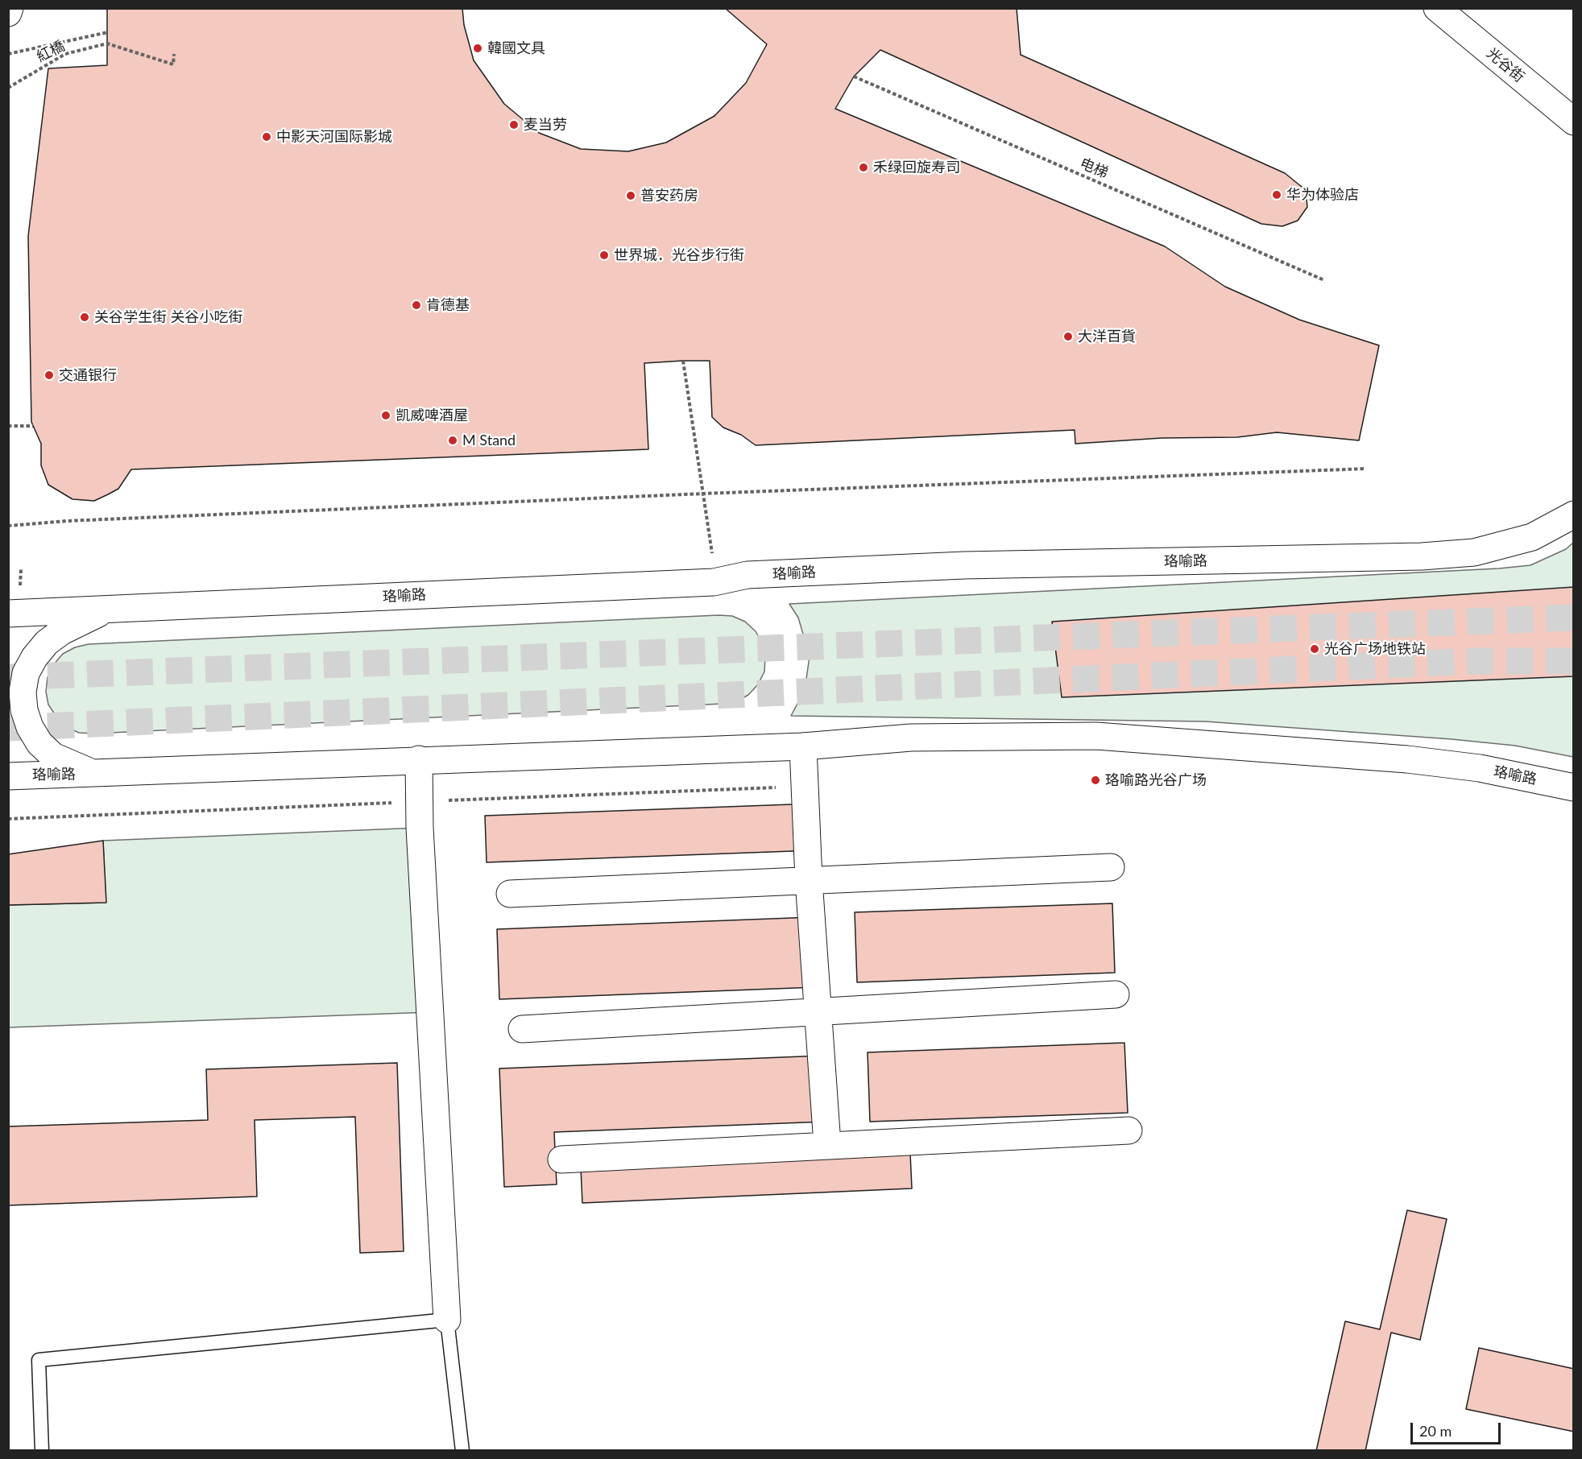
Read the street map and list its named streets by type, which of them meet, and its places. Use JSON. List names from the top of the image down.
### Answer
{
  "streets": {
    "main road": ["光谷街", "珞喻路"],
    "path": ["紅橋", "电梯"]
  },
  "places": [
    "韓國文具",
    "麦当劳",
    "中影天河国际影城",
    "禾绿回旋寿司",
    "华为体验店",
    "普安药房",
    "世界城．光谷步行街",
    "肯德基",
    "关谷学生街 关谷小吃街",
    "大洋百貨",
    "交通银行",
    "凯威啤酒屋",
    "M Stand",
    "光谷广场地铁站",
    "珞喻路光谷广场"
  ],
  "scale_bar": "20 m"
}
